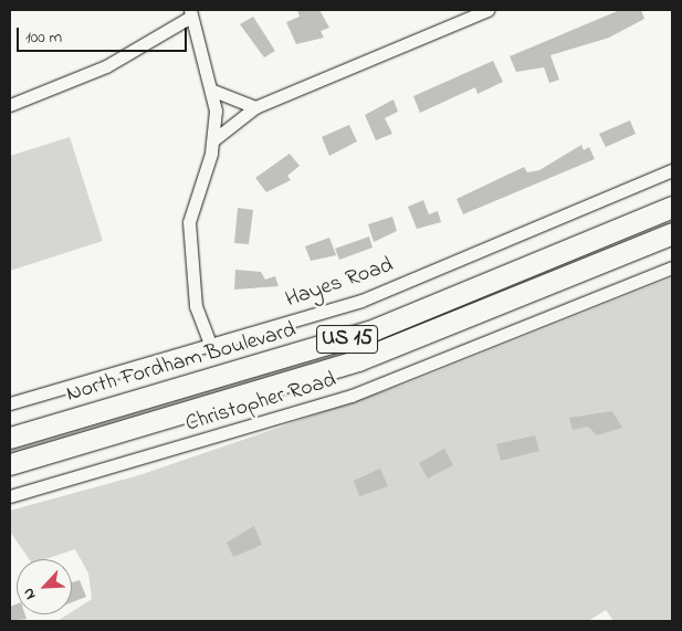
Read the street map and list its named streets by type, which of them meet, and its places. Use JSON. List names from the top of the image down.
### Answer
{
  "streets": {
    "highway": ["US 15", "North Fordham Boulevard"],
    "street": ["Hayes Road", "Christopher Road"]
  },
  "scale_bar": "100 m",
  "north": "bottom left"
}
